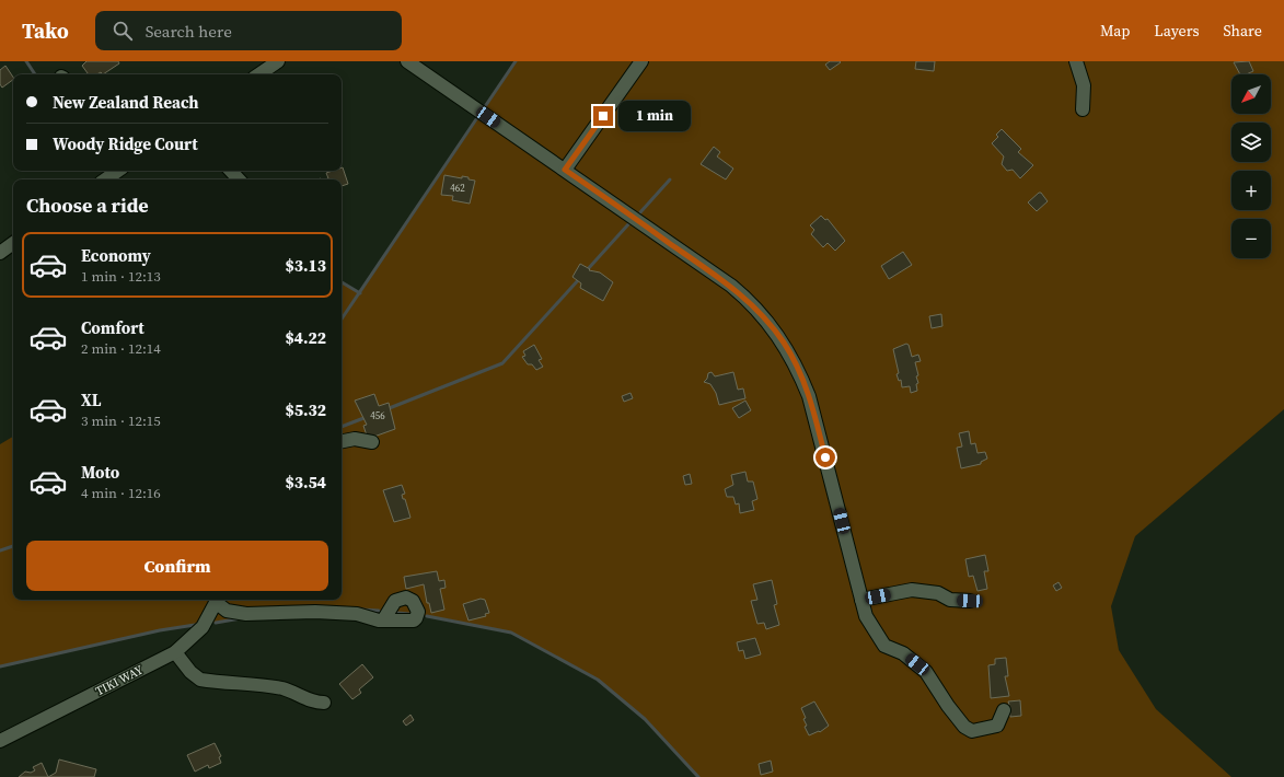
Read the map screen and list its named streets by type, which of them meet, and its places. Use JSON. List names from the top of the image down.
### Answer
{
  "streets": {
    "street": ["TIKI WAY"]
  },
  "house_numbers": ["462", "456"],
  "north": "bottom left",
  "page": {
    "header": "Tako",
    "search": "Search here",
    "nav": ["Map", "Layers", "Share"],
    "map_buttons": ["+", "−"],
    "banner": ["New Zealand Reach", "Woody Ridge Court"],
    "bubble": "1 min",
    "heading": "Choose a ride",
    "list": [
      {
        "name": "Economy",
        "note": "1 min · 12:13",
        "value": "$3.13"
      },
      {
        "name": "Comfort",
        "note": "2 min · 12:14",
        "value": "$4.22"
      },
      {
        "name": "XL",
        "note": "3 min · 12:15",
        "value": "$5.32"
      },
      {
        "name": "Moto",
        "note": "4 min · 12:16",
        "value": "$3.54"
      }
    ],
    "buttons": "Confirm"
  }
}
